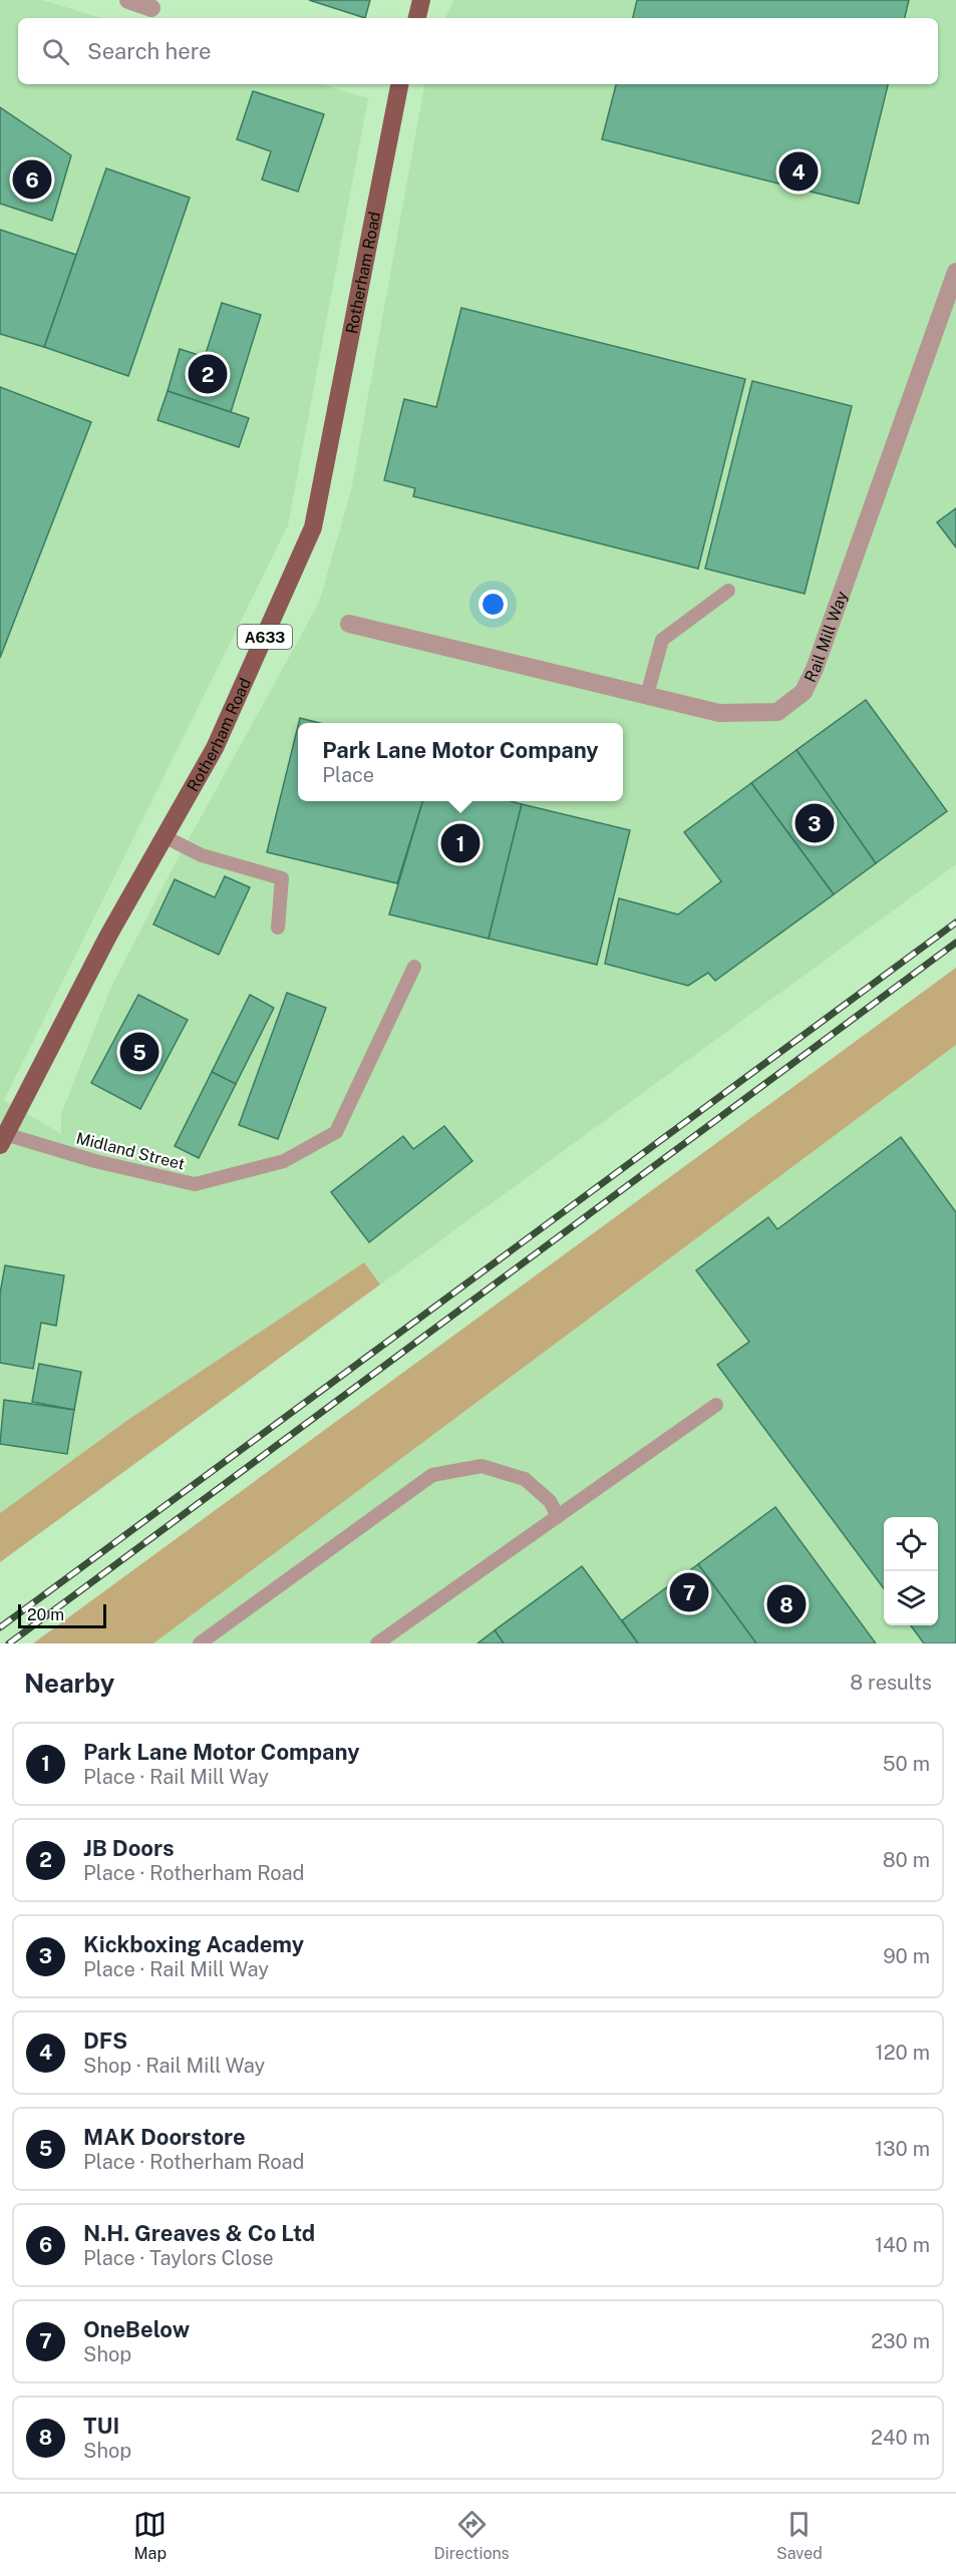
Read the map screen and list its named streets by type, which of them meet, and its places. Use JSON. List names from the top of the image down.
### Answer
{
  "streets": {
    "main road": ["Rotherham Road", "A633"],
    "street": ["Rail Mill Way"],
    "lane": ["Midland Street"]
  },
  "crossings": [
    ["Rotherham Road", "Midland Street"]
  ],
  "scale_bar": "20 m",
  "page": {
    "search": "Search here",
    "pins": [
      "4",
      "6",
      "2",
      "3",
      "1",
      "5",
      "7",
      "8"
    ],
    "popup": ["Park Lane Motor Company", "Place"],
    "scale": "20 m",
    "heading": ["Nearby", "8 results"],
    "list": [
      {
        "mark": "1",
        "name": "Park Lane Motor Company",
        "note": "Place · Rail Mill Way",
        "value": "50 m"
      },
      {
        "mark": "2",
        "name": "JB Doors",
        "note": "Place · Rotherham Road",
        "value": "80 m"
      },
      {
        "mark": "3",
        "name": "Kickboxing Academy",
        "note": "Place · Rail Mill Way",
        "value": "90 m"
      },
      {
        "mark": "4",
        "name": "DFS",
        "note": "Shop · Rail Mill Way",
        "value": "120 m"
      },
      {
        "mark": "5",
        "name": "MAK Doorstore",
        "note": "Place · Rotherham Road",
        "value": "130 m"
      },
      {
        "mark": "6",
        "name": "N.H. Greaves & Co Ltd",
        "note": "Place · Taylors Close",
        "value": "140 m"
      },
      {
        "mark": "7",
        "name": "OneBelow",
        "note": "Shop",
        "value": "230 m"
      },
      {
        "mark": "8",
        "name": "TUI",
        "note": "Shop",
        "value": "240 m"
      }
    ],
    "nav": ["Map", "Directions", "Saved"]
  }
}
